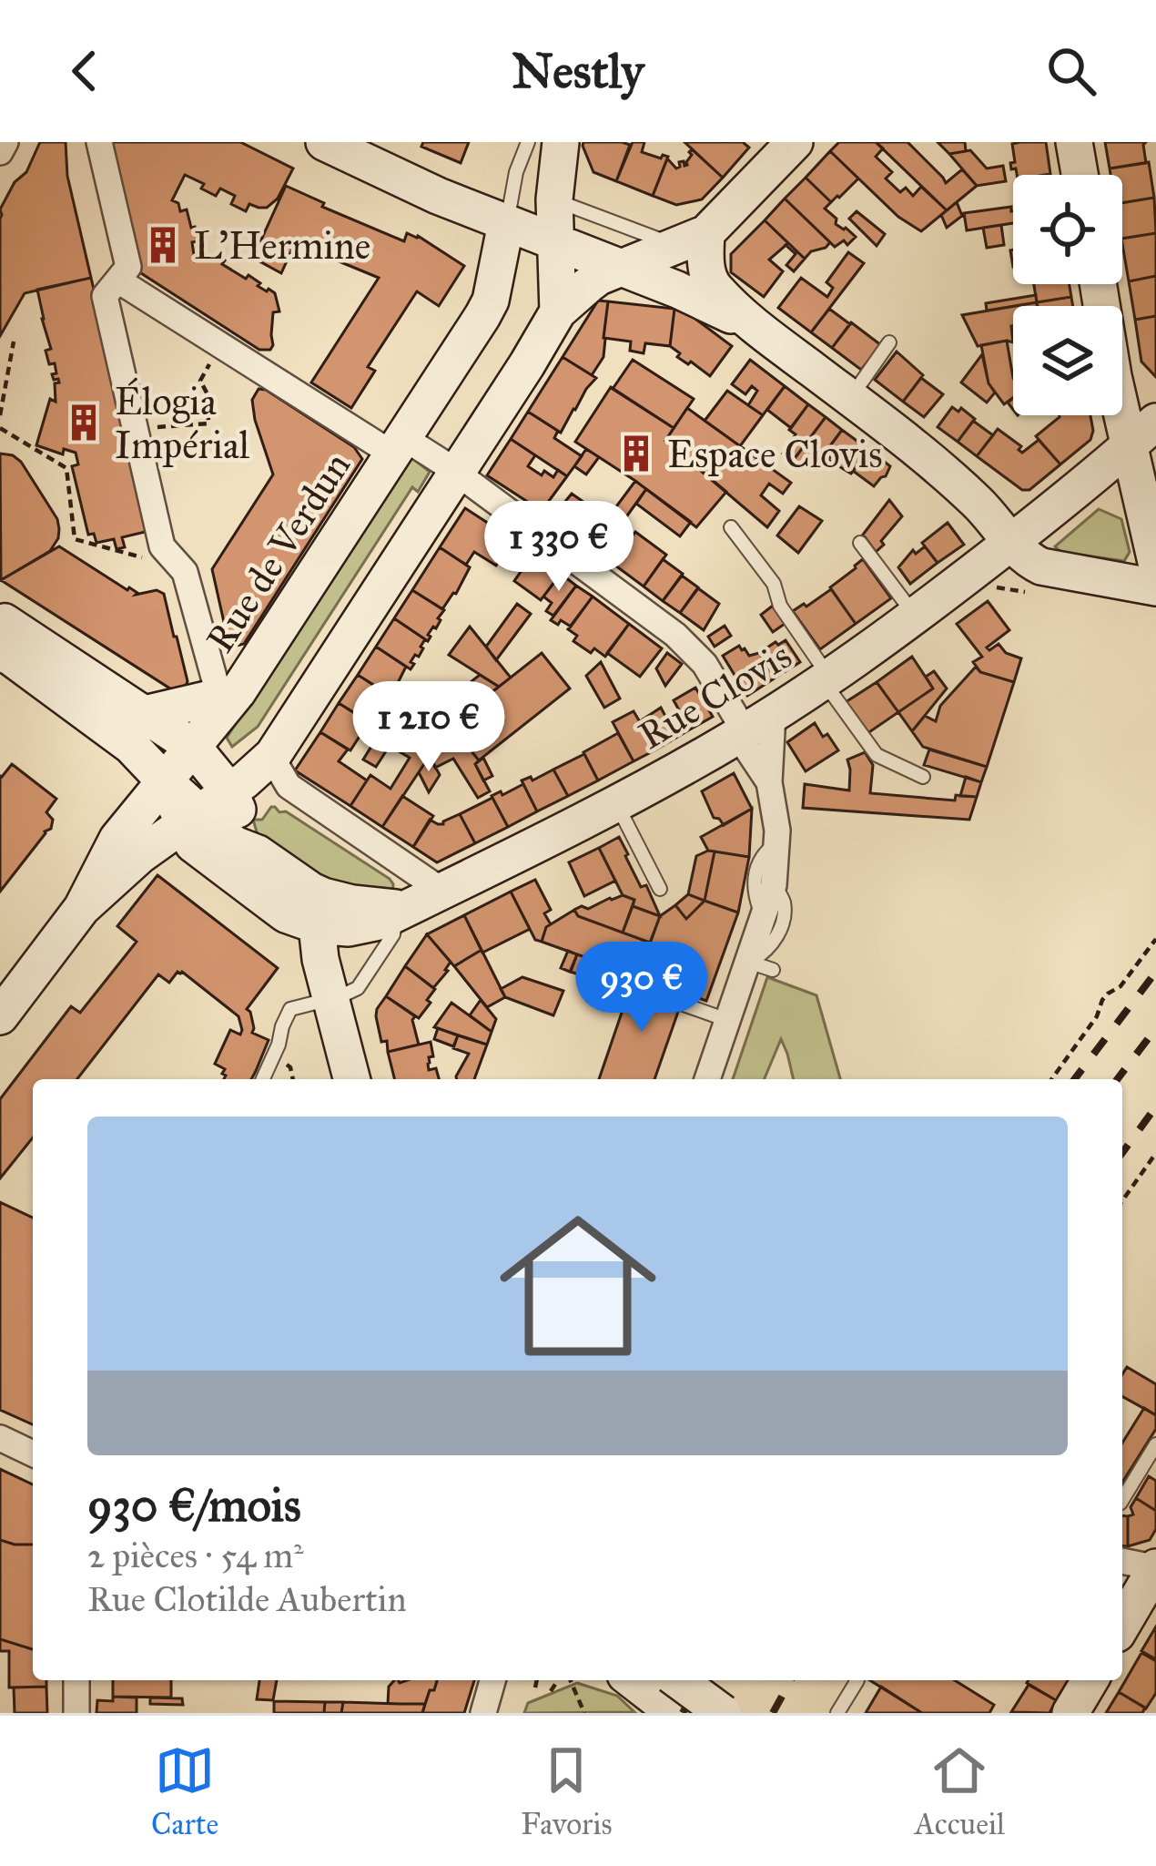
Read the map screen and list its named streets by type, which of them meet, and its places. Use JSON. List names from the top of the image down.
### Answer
{
  "streets": {
    "main road": ["Rue de Verdun", "Rue Clovis"]
  },
  "places": {
    "building": ["L'Hermine", "Élogia Impérial", "Espace Clovis"]
  },
  "page": {
    "header": "Nestly",
    "price": ["1 330 €", "1 210 €", "930 €"],
    "list": [
      {
        "name": "930 €/mois",
        "note": "2 pièces · 54 m² · Rue Clotilde Aubertin"
      }
    ],
    "tabs": ["Carte", "Favoris", "Accueil"]
  }
}
